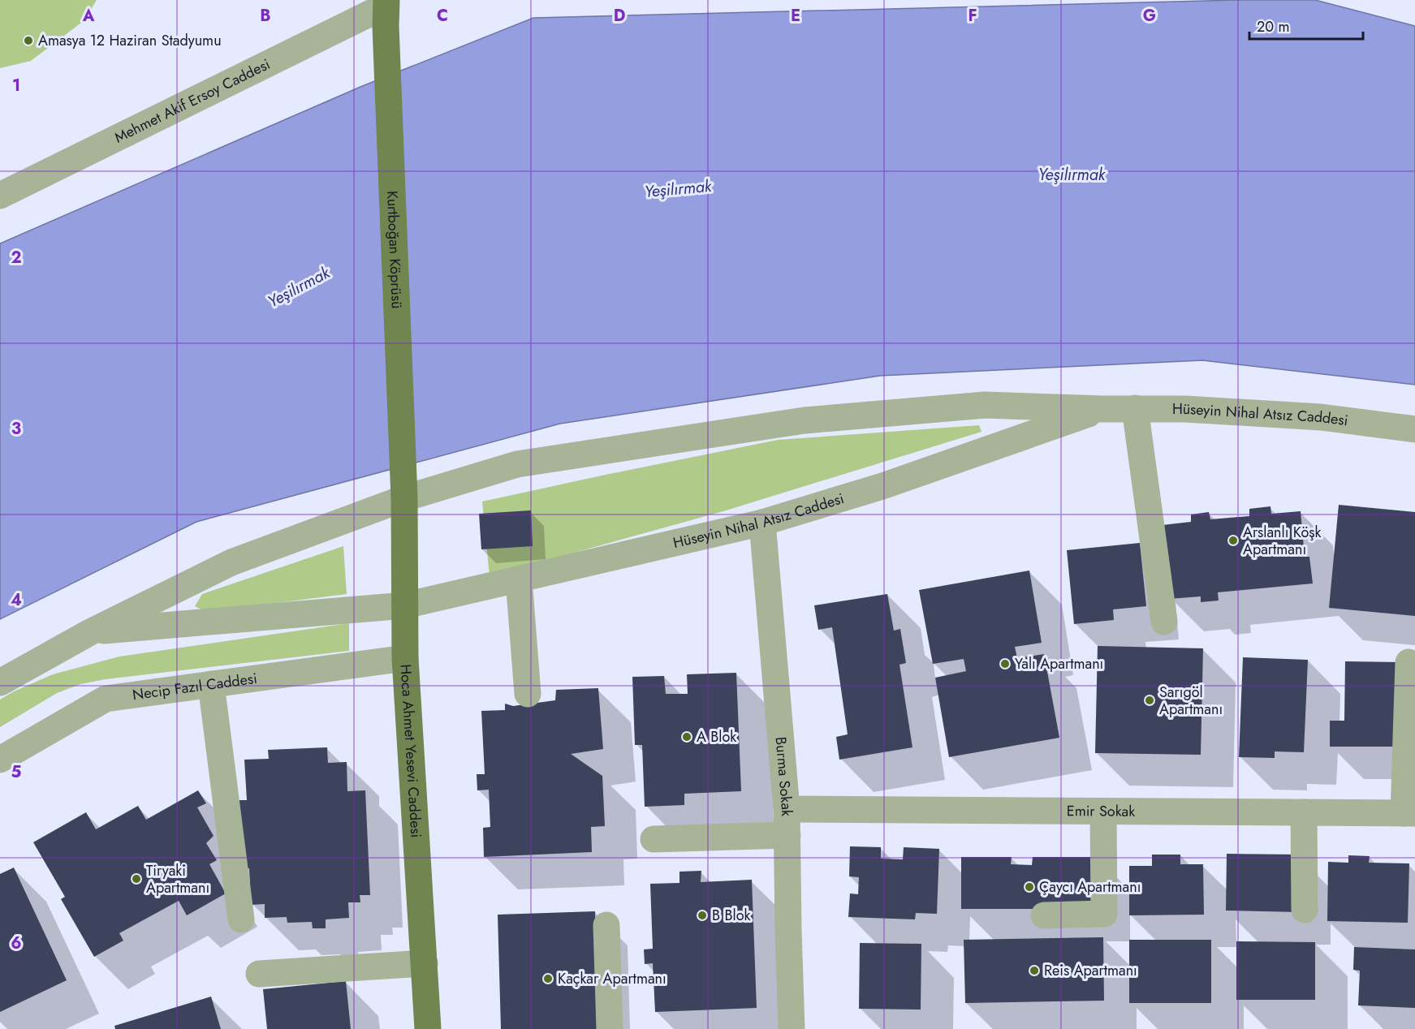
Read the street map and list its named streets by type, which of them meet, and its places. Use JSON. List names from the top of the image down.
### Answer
{
  "streets": {
    "main road": ["Kurtboğan Köprüsü", "Hoca Ahmet Yesevi Caddesi"],
    "street": [
      "Mehmet Akif Ersoy Caddesi",
      "Hüseyin Nihal Atsız Caddesi",
      "Necip Fazıl Caddesi",
      "Burma Sokak",
      "Emir Sokak"
    ]
  },
  "crossings": [
    ["Mehmet Akif Ersoy Caddesi", "Kurtboğan Köprüsü"],
    ["Kurtboğan Köprüsü", "Hoca Ahmet Yesevi Caddesi"],
    ["Hüseyin Nihal Atsız Caddesi", "Hoca Ahmet Yesevi Caddesi"],
    ["Hüseyin Nihal Atsız Caddesi", "Burma Sokak"],
    ["Necip Fazıl Caddesi", "Hoca Ahmet Yesevi Caddesi"],
    ["Burma Sokak", "Emir Sokak"]
  ],
  "water": ["Yeşilırmak"],
  "places": [
    "Amasya 12 Haziran Stadyumu",
    "Arslanlı Köşk Apartmanı",
    "Yalı Apartmanı",
    "Sarıgöl Apartmanı",
    "A Blok",
    "Tiryaki Apartmanı",
    "Çaycı Apartmanı",
    "B Blok",
    "Reis Apartmanı",
    "Kaçkar Apartmanı"
  ],
  "scale_bar": "20 m",
  "grid": {
    "columns": [
      "A",
      "B",
      "C",
      "D",
      "E",
      "F",
      "G"
    ],
    "rows": [
      "1",
      "2",
      "3",
      "4",
      "5",
      "6"
    ]
  }
}
